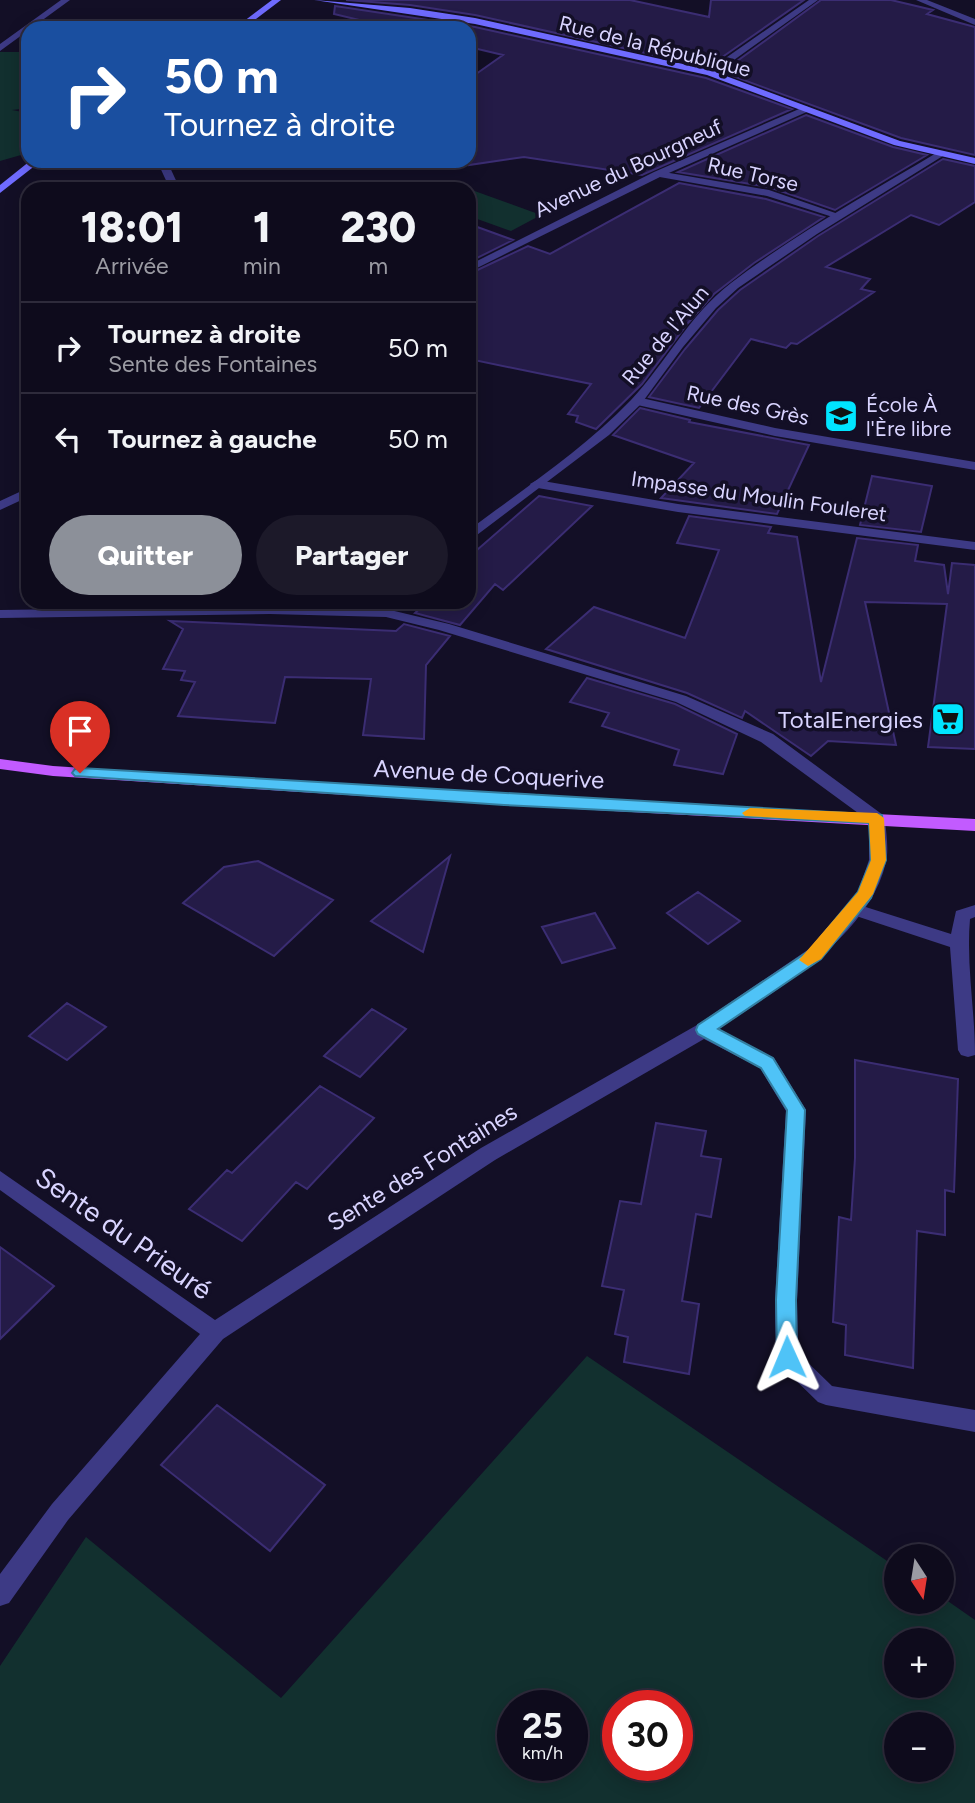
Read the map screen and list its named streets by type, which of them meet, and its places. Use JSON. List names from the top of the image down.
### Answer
{
  "streets": {
    "main road": ["Avenue de Coquerive"],
    "street": [
      "Rue de la République",
      "Avenue du Bourgneuf",
      "Rue Torse",
      "Rue de l'Alun",
      "Rue des Grès",
      "Impasse du Moulin Fouleret",
      "Sente des Fontaines",
      "Sente du Prieuré"
    ]
  },
  "crossings": [
    ["Rue de la République", "Avenue du Bourgneuf"],
    ["Rue de la République", "Rue de l'Alun"],
    ["Avenue du Bourgneuf", "Rue Torse"],
    ["Rue Torse", "Rue de l'Alun"],
    ["Rue de l'Alun", "Rue des Grès"],
    ["Rue de l'Alun", "Impasse du Moulin Fouleret"],
    ["Avenue de Coquerive", "Sente des Fontaines"],
    ["Sente des Fontaines", "Sente du Prieuré"]
  ],
  "places": {
    "school or university": ["École À l'Ère libre"],
    "supermarket": ["TotalEnergies"]
  },
  "north": "bottom",
  "page": {
    "turn": ["50 m", "Tournez à droite"],
    "eta": [
      "18:01",
      "Arrivée",
      "1",
      "min",
      "230",
      "m"
    ],
    "list": [
      {
        "name": "Tournez à droite",
        "note": "Sente des Fontaines",
        "value": "50 m"
      },
      {
        "name": "Tournez à gauche",
        "value": "50 m"
      }
    ],
    "buttons": ["Quitter", "Partager"],
    "map_buttons": ["+", "−"],
    "speed": "25 km/h",
    "limit": "30"
  }
}
